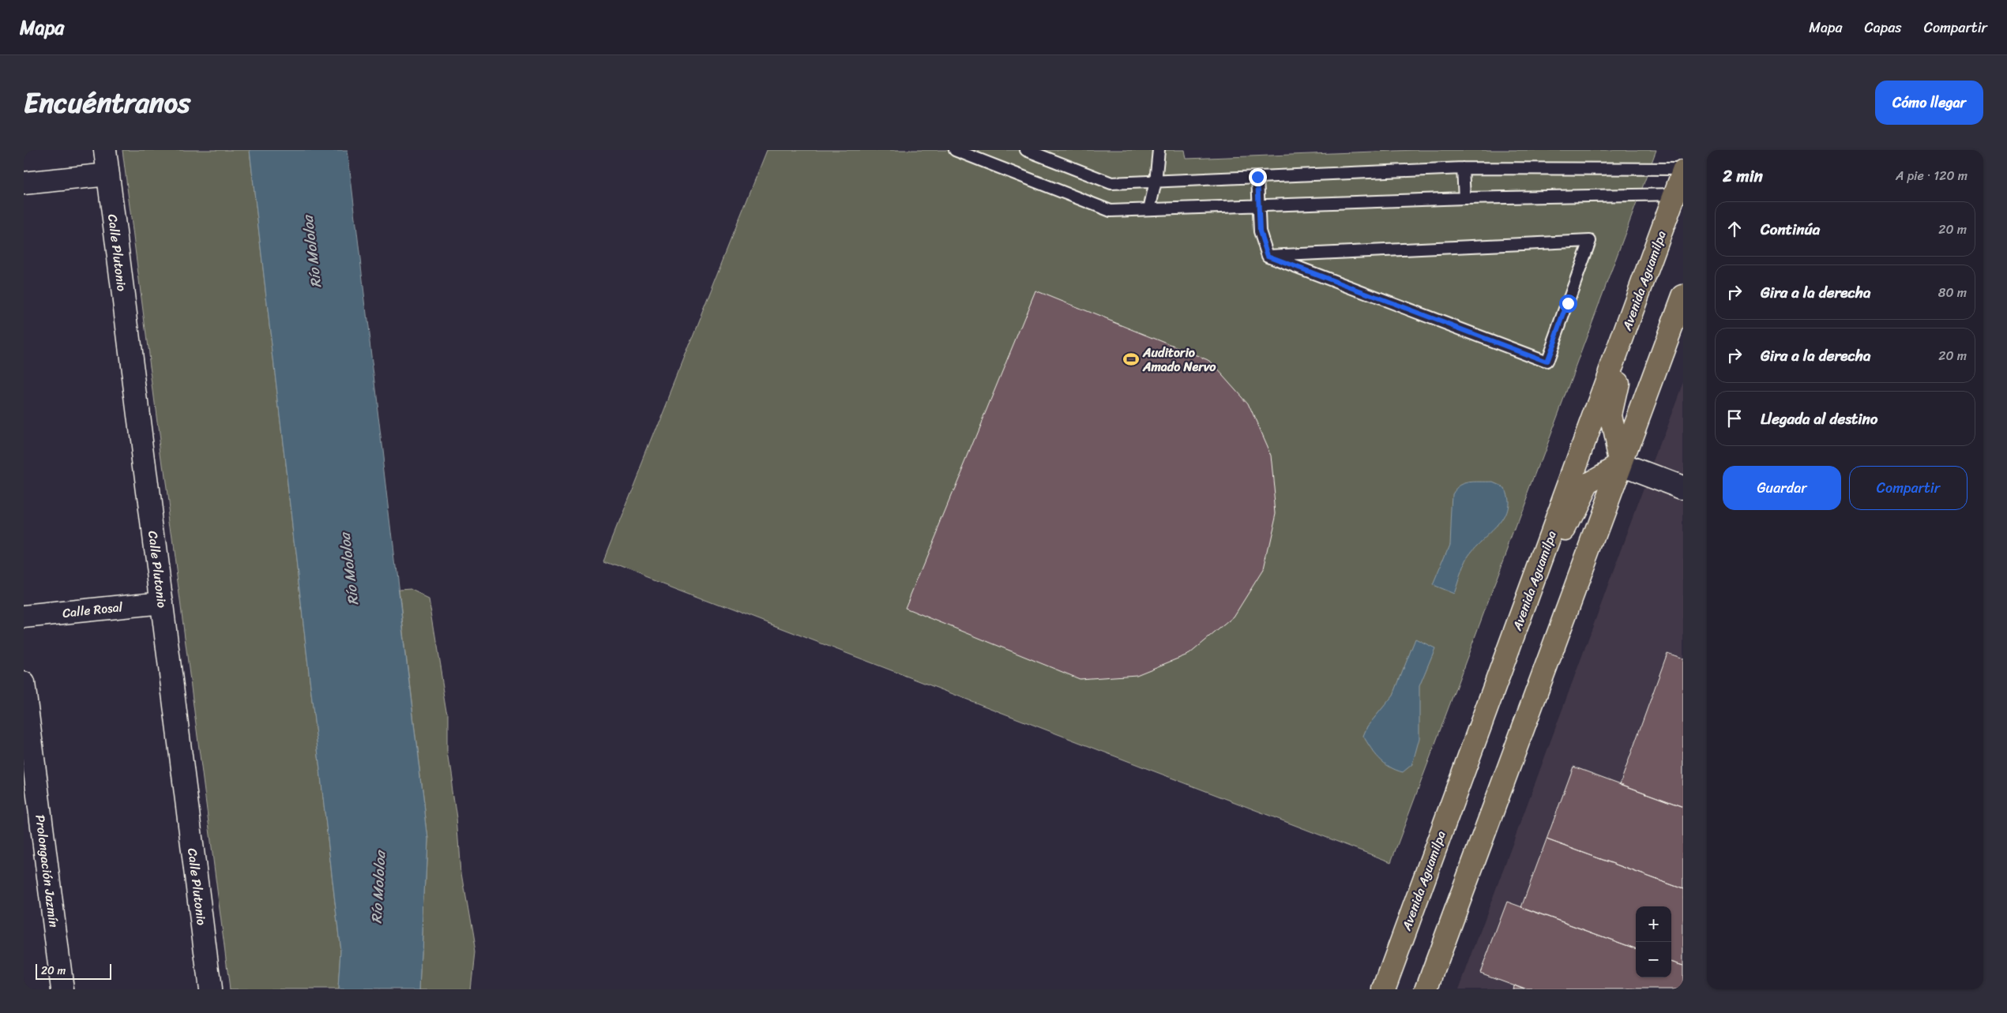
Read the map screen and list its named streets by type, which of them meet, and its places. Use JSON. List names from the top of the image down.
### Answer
{
  "streets": {
    "main road": ["Avenida Aguamilpa"],
    "street": ["Calle Plutonio", "Calle Rosal", "Prolongación Jazmín"]
  },
  "crossings": [
    ["Calle Plutonio", "Calle Rosal"]
  ],
  "water": ["Río Mololoa"],
  "places": {
    "sports": ["Auditorio Amado Nervo"]
  },
  "scale_bar": "20 m",
  "page": {
    "header": "Mapa",
    "nav": ["Mapa", "Capas", "Compartir"],
    "title": "Encuéntranos",
    "buttons": [
      "Cómo llegar",
      ["Guardar", "Compartir"]
    ],
    "heading": ["2 min", "A pie · 120 m"],
    "list": [
      ["Continúa", "20 m"],
      ["Gira a la derecha", "80 m"],
      ["Gira a la derecha", "20 m"],
      "Llegada al destino"
    ],
    "map_buttons": ["+", "−"],
    "scale": "20 m"
  }
}
